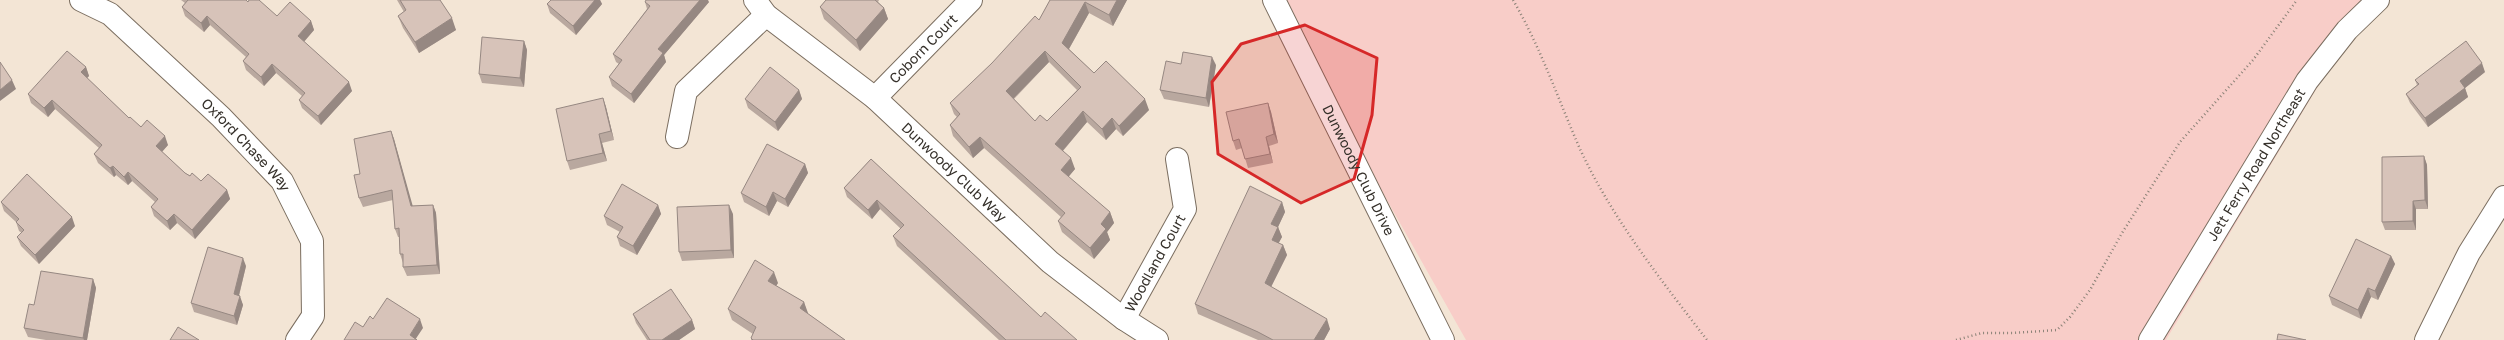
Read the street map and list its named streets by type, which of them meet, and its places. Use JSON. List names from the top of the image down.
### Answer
{
  "streets": {
    "street": [
      "Coborn Court",
      "Oxford Chase Way",
      "Jett Ferry Road Northeast",
      "Dunwoody Club Drive",
      "Dunwoody Club Way",
      "Woodland Court"
    ]
  },
  "crossings": [
    ["Coborn Court", "Dunwoody Club Way"],
    ["Dunwoody Club Way", "Woodland Court"]
  ]
}
